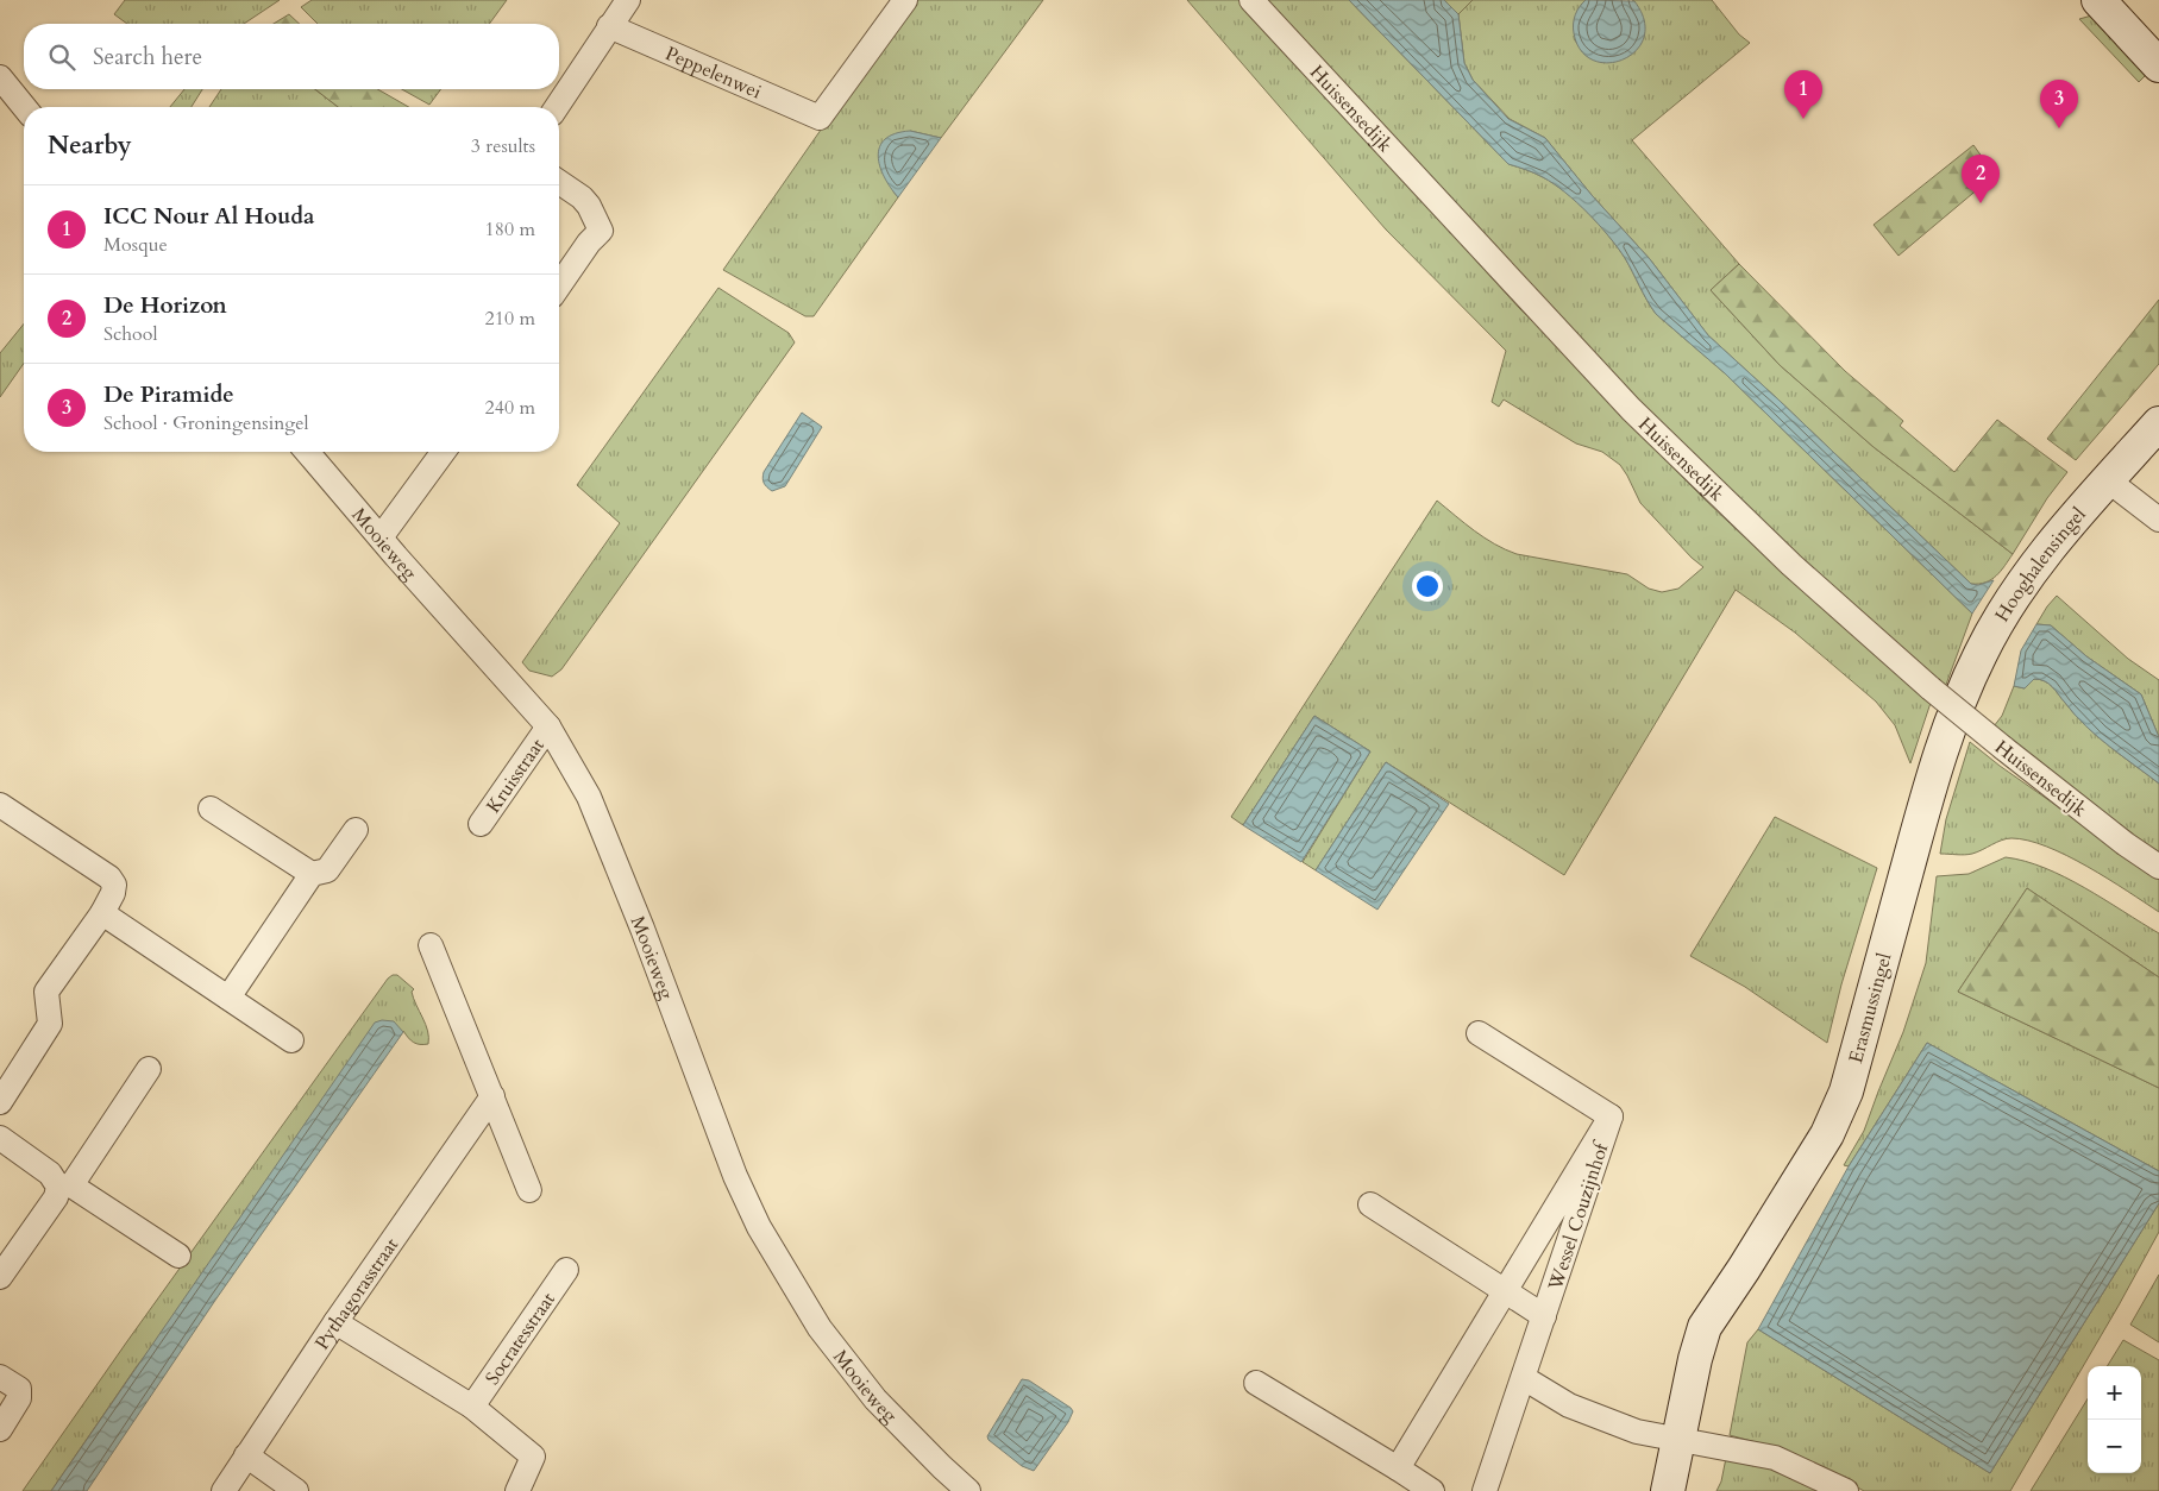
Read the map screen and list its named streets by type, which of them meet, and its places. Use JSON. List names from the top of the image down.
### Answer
{
  "streets": {
    "street": [
      "Peppelenwei",
      "Huissensedijk",
      "Mooieweg",
      "Hooghalensingel",
      "Kruisstraat",
      "Erasmussingel",
      "Wessel Couzijnhof",
      "Pythagorasstraat",
      "Socratesstraat"
    ]
  },
  "crossings": [
    ["Mooieweg", "Kruisstraat"],
    ["Hooghalensingel", "Erasmussingel"]
  ],
  "page": {
    "search": "Search here",
    "pins": ["1", "3", "2"],
    "heading": ["Nearby", "3 results"],
    "list": [
      {
        "mark": "1",
        "name": "ICC Nour Al Houda",
        "note": "Mosque",
        "value": "180 m"
      },
      {
        "mark": "2",
        "name": "De Horizon",
        "note": "School",
        "value": "210 m"
      },
      {
        "mark": "3",
        "name": "De Piramide",
        "note": "School · Groningensingel",
        "value": "240 m"
      }
    ],
    "map_buttons": ["+", "−"]
  }
}
